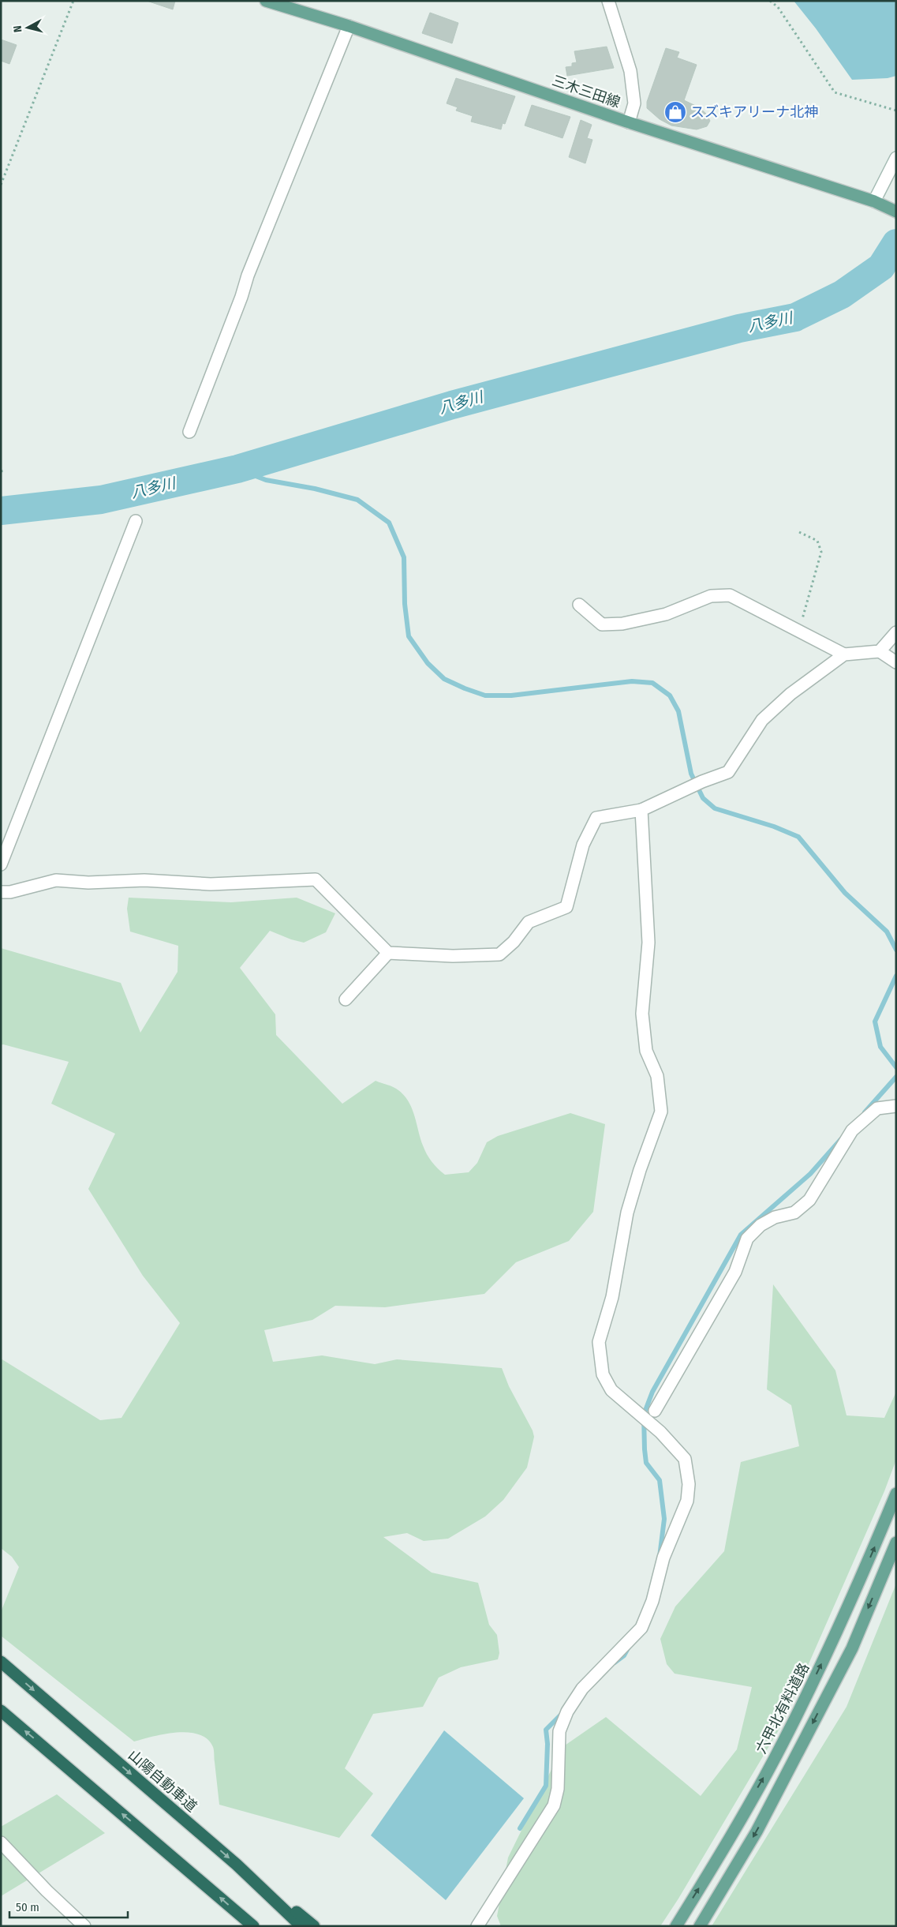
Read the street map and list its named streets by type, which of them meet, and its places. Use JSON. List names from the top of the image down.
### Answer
{
  "streets": {
    "highway": ["山陽自動車道"],
    "main road": ["三木三田線", "六甲北有料道路"]
  },
  "water": ["八多川"],
  "places": {
    "shop": ["スズキアリーナ北神"]
  },
  "scale_bar": "50 m",
  "north": "left"
}
